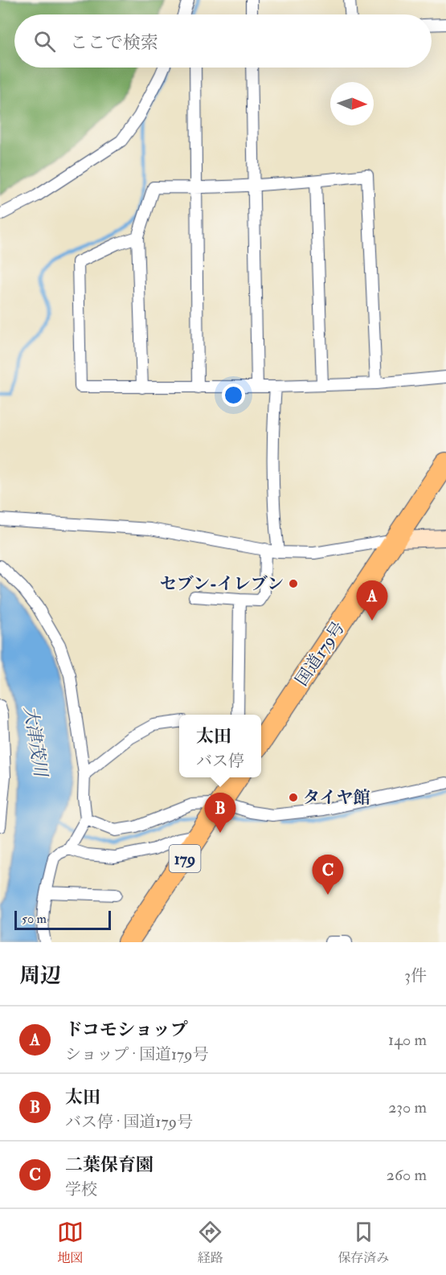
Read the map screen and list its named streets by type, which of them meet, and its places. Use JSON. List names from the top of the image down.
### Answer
{
  "streets": {
    "highway": ["国道179号", "179"]
  },
  "water": ["大津茂川"],
  "places": ["セブン-イレブン", "タイヤ館"],
  "scale_bar": "50 m",
  "north": "right",
  "page": {
    "search": "ここで検索",
    "pins": ["A", "B", "C"],
    "popup": ["太田", "バス停"],
    "scale": "50 m",
    "heading": ["周辺", "3件"],
    "list": [
      {
        "mark": "A",
        "name": "ドコモショップ",
        "note": "ショップ · 国道179号",
        "value": "140 m"
      },
      {
        "mark": "B",
        "name": "太田",
        "note": "バス停 · 国道179号",
        "value": "230 m"
      },
      {
        "mark": "C",
        "name": "二葉保育園",
        "note": "学校",
        "value": "260 m"
      }
    ],
    "nav": ["地図", "経路", "保存済み"]
  }
}
